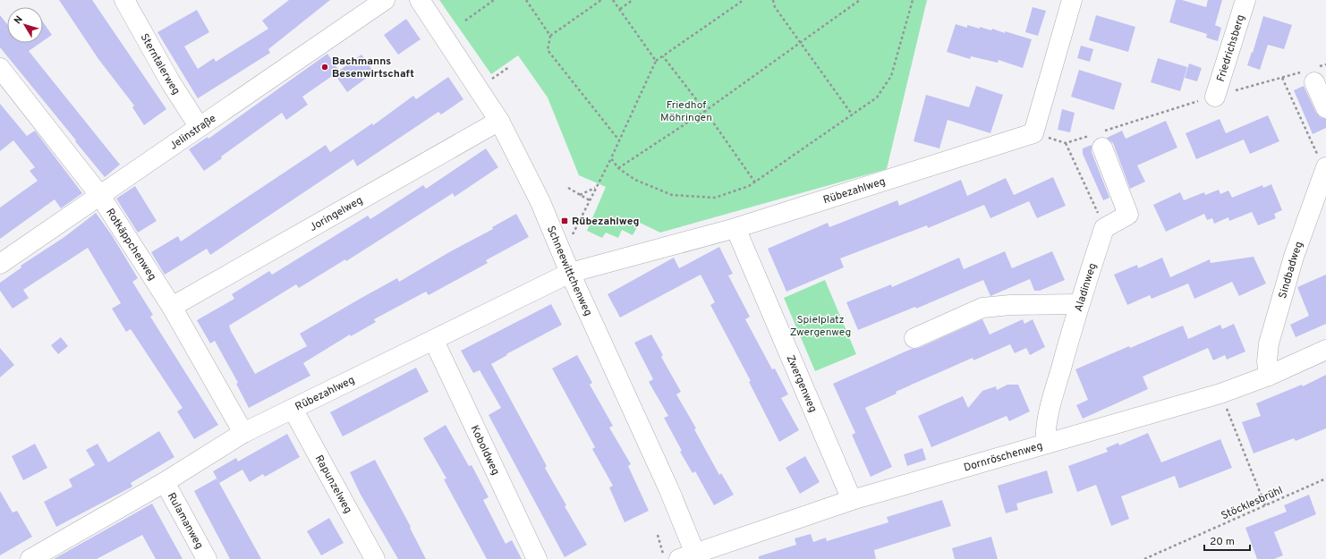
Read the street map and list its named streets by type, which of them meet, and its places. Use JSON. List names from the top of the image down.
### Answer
{
  "streets": {
    "street": [
      "Friedrichsberg",
      "Sterntalerweg",
      "Jelinstraße",
      "Rübezahlweg",
      "Joringelweg",
      "Rotkäppchenweg",
      "Schneewittchenweg",
      "Sindbadweg",
      "Aladinweg",
      "Zwergenweg",
      "Koboldweg",
      "Dornröschenweg",
      "Rapunzelweg",
      "Rulamanweg"
    ],
    "path": ["Stöcklesbrühl"]
  },
  "crossings": [
    ["Sterntalerweg", "Jelinstraße"],
    ["Jelinstraße", "Rotkäppchenweg"],
    ["Rübezahlweg", "Rotkäppchenweg"],
    ["Rübezahlweg", "Schneewittchenweg"],
    ["Rübezahlweg", "Zwergenweg"],
    ["Rübezahlweg", "Koboldweg"],
    ["Rübezahlweg", "Rapunzelweg"],
    ["Rübezahlweg", "Rulamanweg"],
    ["Joringelweg", "Rotkäppchenweg"],
    ["Joringelweg", "Schneewittchenweg"],
    ["Schneewittchenweg", "Dornröschenweg"],
    ["Sindbadweg", "Dornröschenweg"],
    ["Aladinweg", "Dornröschenweg"],
    ["Zwergenweg", "Dornröschenweg"]
  ],
  "parks": ["Friedhof Möhringen", "Spielplatz Zwergenweg"],
  "places": {
    "other": ["Bachmanns Besenwirtschaft"],
    "transit": ["Rübezahlweg"]
  },
  "scale_bar": "20 m",
  "north": "top left"
}
